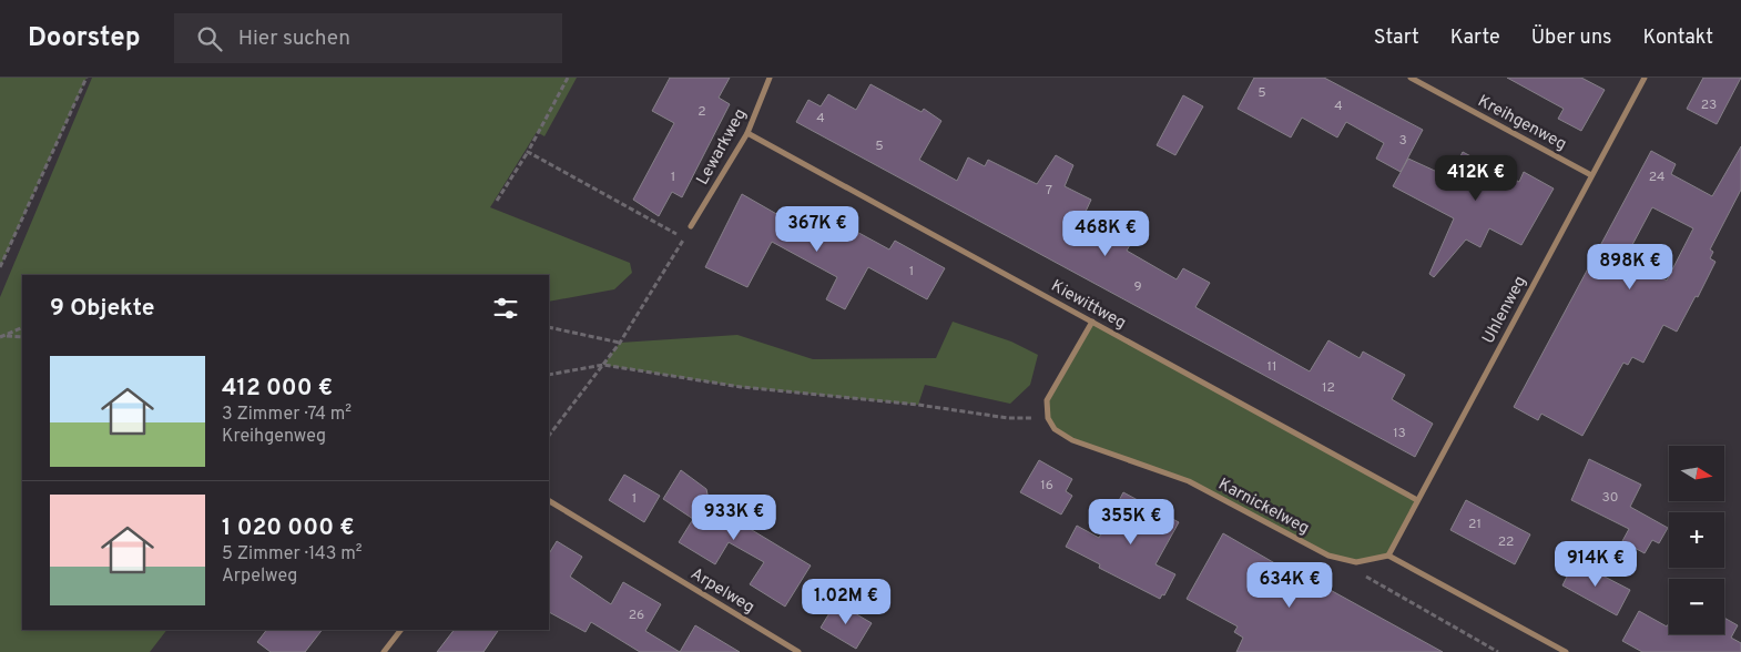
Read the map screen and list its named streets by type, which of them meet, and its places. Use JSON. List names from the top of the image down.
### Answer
{
  "streets": {
    "street": [
      "Kreihgenweg",
      "Lewarkweg",
      "Kiewittweg",
      "Uhlenweg",
      "Karnickelweg",
      "Arpelweg"
    ]
  },
  "crossings": [
    ["Kreihgenweg", "Uhlenweg"],
    ["Lewarkweg", "Kiewittweg"],
    ["Kiewittweg", "Uhlenweg"],
    ["Uhlenweg", "Karnickelweg"]
  ],
  "house_numbers": [
    "5",
    "23",
    "4",
    "2",
    "4",
    "3",
    "5",
    "1",
    "24",
    "7",
    "1",
    "9",
    "11",
    "12",
    "13",
    "16",
    "30",
    "1",
    "21",
    "22",
    "26"
  ],
  "north": "right",
  "page": {
    "header": "Doorstep",
    "search": "Hier suchen",
    "nav": [
      "Start",
      "Karte",
      "Über uns",
      "Kontakt"
    ],
    "price": [
      "412K €",
      "367K €",
      "468K €",
      "898K €",
      "933K €",
      "355K €",
      "914K €",
      "634K €",
      "1.02M €"
    ],
    "heading": "9 Objekte",
    "list": [
      {
        "name": "412 000 €",
        "note": "3 Zimmer · 74 m² · Kreihgenweg"
      },
      {
        "name": "1 020 000 €",
        "note": "5 Zimmer · 143 m² · Arpelweg"
      }
    ],
    "map_buttons": ["+", "−"]
  }
}
